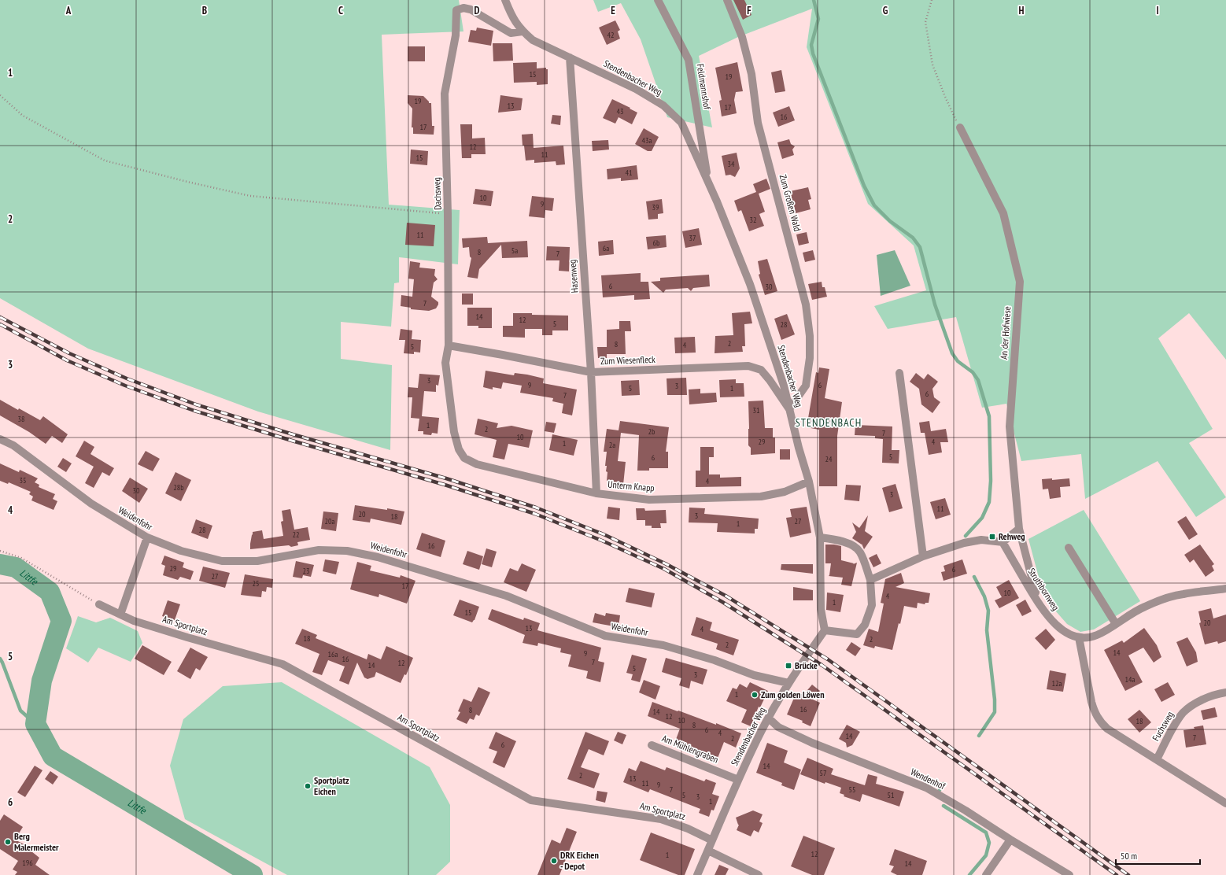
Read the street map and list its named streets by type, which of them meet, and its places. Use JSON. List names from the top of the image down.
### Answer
{
  "streets": {
    "street": [
      "Stendenbacher Weg",
      "Feldmannshof",
      "Dachsweg",
      "Zum Großen Wald",
      "Hasenweg",
      "An der Hofwiese",
      "Zum Wiesenfleck",
      "Unterm Knapp",
      "Weidenfohr",
      "Struthbornweg",
      "Am Sportplatz",
      "Fuchsweg",
      "Am Mühlengraben",
      "Wendenhof"
    ]
  },
  "crossings": [
    ["Stendenbacher Weg", "Feldmannshof"],
    ["Stendenbacher Weg", "Dachsweg"],
    ["Stendenbacher Weg", "Zum Großen Wald"],
    ["Stendenbacher Weg", "Hasenweg"],
    ["Stendenbacher Weg", "Zum Wiesenfleck"],
    ["Stendenbacher Weg", "Unterm Knapp"],
    ["Stendenbacher Weg", "Weidenfohr"],
    ["Stendenbacher Weg", "Am Sportplatz"],
    ["Stendenbacher Weg", "Am Mühlengraben"],
    ["Stendenbacher Weg", "Wendenhof"],
    ["Dachsweg", "Zum Wiesenfleck"],
    ["Dachsweg", "Unterm Knapp"],
    ["Zum Großen Wald", "Zum Wiesenfleck"],
    ["Hasenweg", "Zum Wiesenfleck"],
    ["Hasenweg", "Unterm Knapp"],
    ["An der Hofwiese", "Struthbornweg"]
  ],
  "districts": ["STENDENBACH"],
  "water": ["Littfe"],
  "places": {
    "transit": ["Rehweg", "Brücke"],
    "other": [
      "Zum golden Löwen",
      "Sportplatz Eichen",
      "Berg Malermeister",
      "DRK Eichen - Depot"
    ]
  },
  "house_numbers": [
    "42",
    "15",
    "19",
    "19",
    "13",
    "17",
    "43",
    "16",
    "17",
    "43a",
    "12",
    "11",
    "15",
    "34",
    "41",
    "10",
    "9",
    "39",
    "32",
    "11",
    "37",
    "6b",
    "6a",
    "5a",
    "8",
    "7",
    "6",
    "30",
    "7",
    "14",
    "12",
    "5",
    "28",
    "2",
    "8",
    "4",
    "5",
    "3",
    "9",
    "6",
    "3",
    "5",
    "1",
    "6",
    "7",
    "31",
    "38",
    "1",
    "2",
    "2b",
    "7",
    "10",
    "29",
    "4",
    "1",
    "2a",
    "5",
    "6",
    "24",
    "35",
    "4",
    "28b",
    "30",
    "3",
    "11",
    "20",
    "3",
    "18",
    "20a",
    "27",
    "1",
    "28",
    "22",
    "16",
    "29",
    "6",
    "23",
    "27",
    "25",
    "17",
    "10",
    "4",
    "1",
    "15",
    "20",
    "13",
    "4",
    "18",
    "2",
    "2",
    "14",
    "9",
    "16a",
    "16",
    "7",
    "12",
    "14",
    "5",
    "3",
    "14a",
    "12a",
    "1",
    "16",
    "8",
    "14",
    "12",
    "10",
    "18",
    "8",
    "6",
    "4",
    "14",
    "7",
    "2",
    "6",
    "14",
    "57",
    "2",
    "13",
    "11",
    "9",
    "7",
    "55",
    "5",
    "51",
    "3",
    "1",
    "12",
    "1",
    "196",
    "14"
  ],
  "scale_bar": "50 m",
  "grid": {
    "columns": [
      "A",
      "B",
      "C",
      "D",
      "E",
      "F",
      "G",
      "H",
      "I"
    ],
    "rows": [
      "1",
      "2",
      "3",
      "4",
      "5",
      "6"
    ]
  }
}
